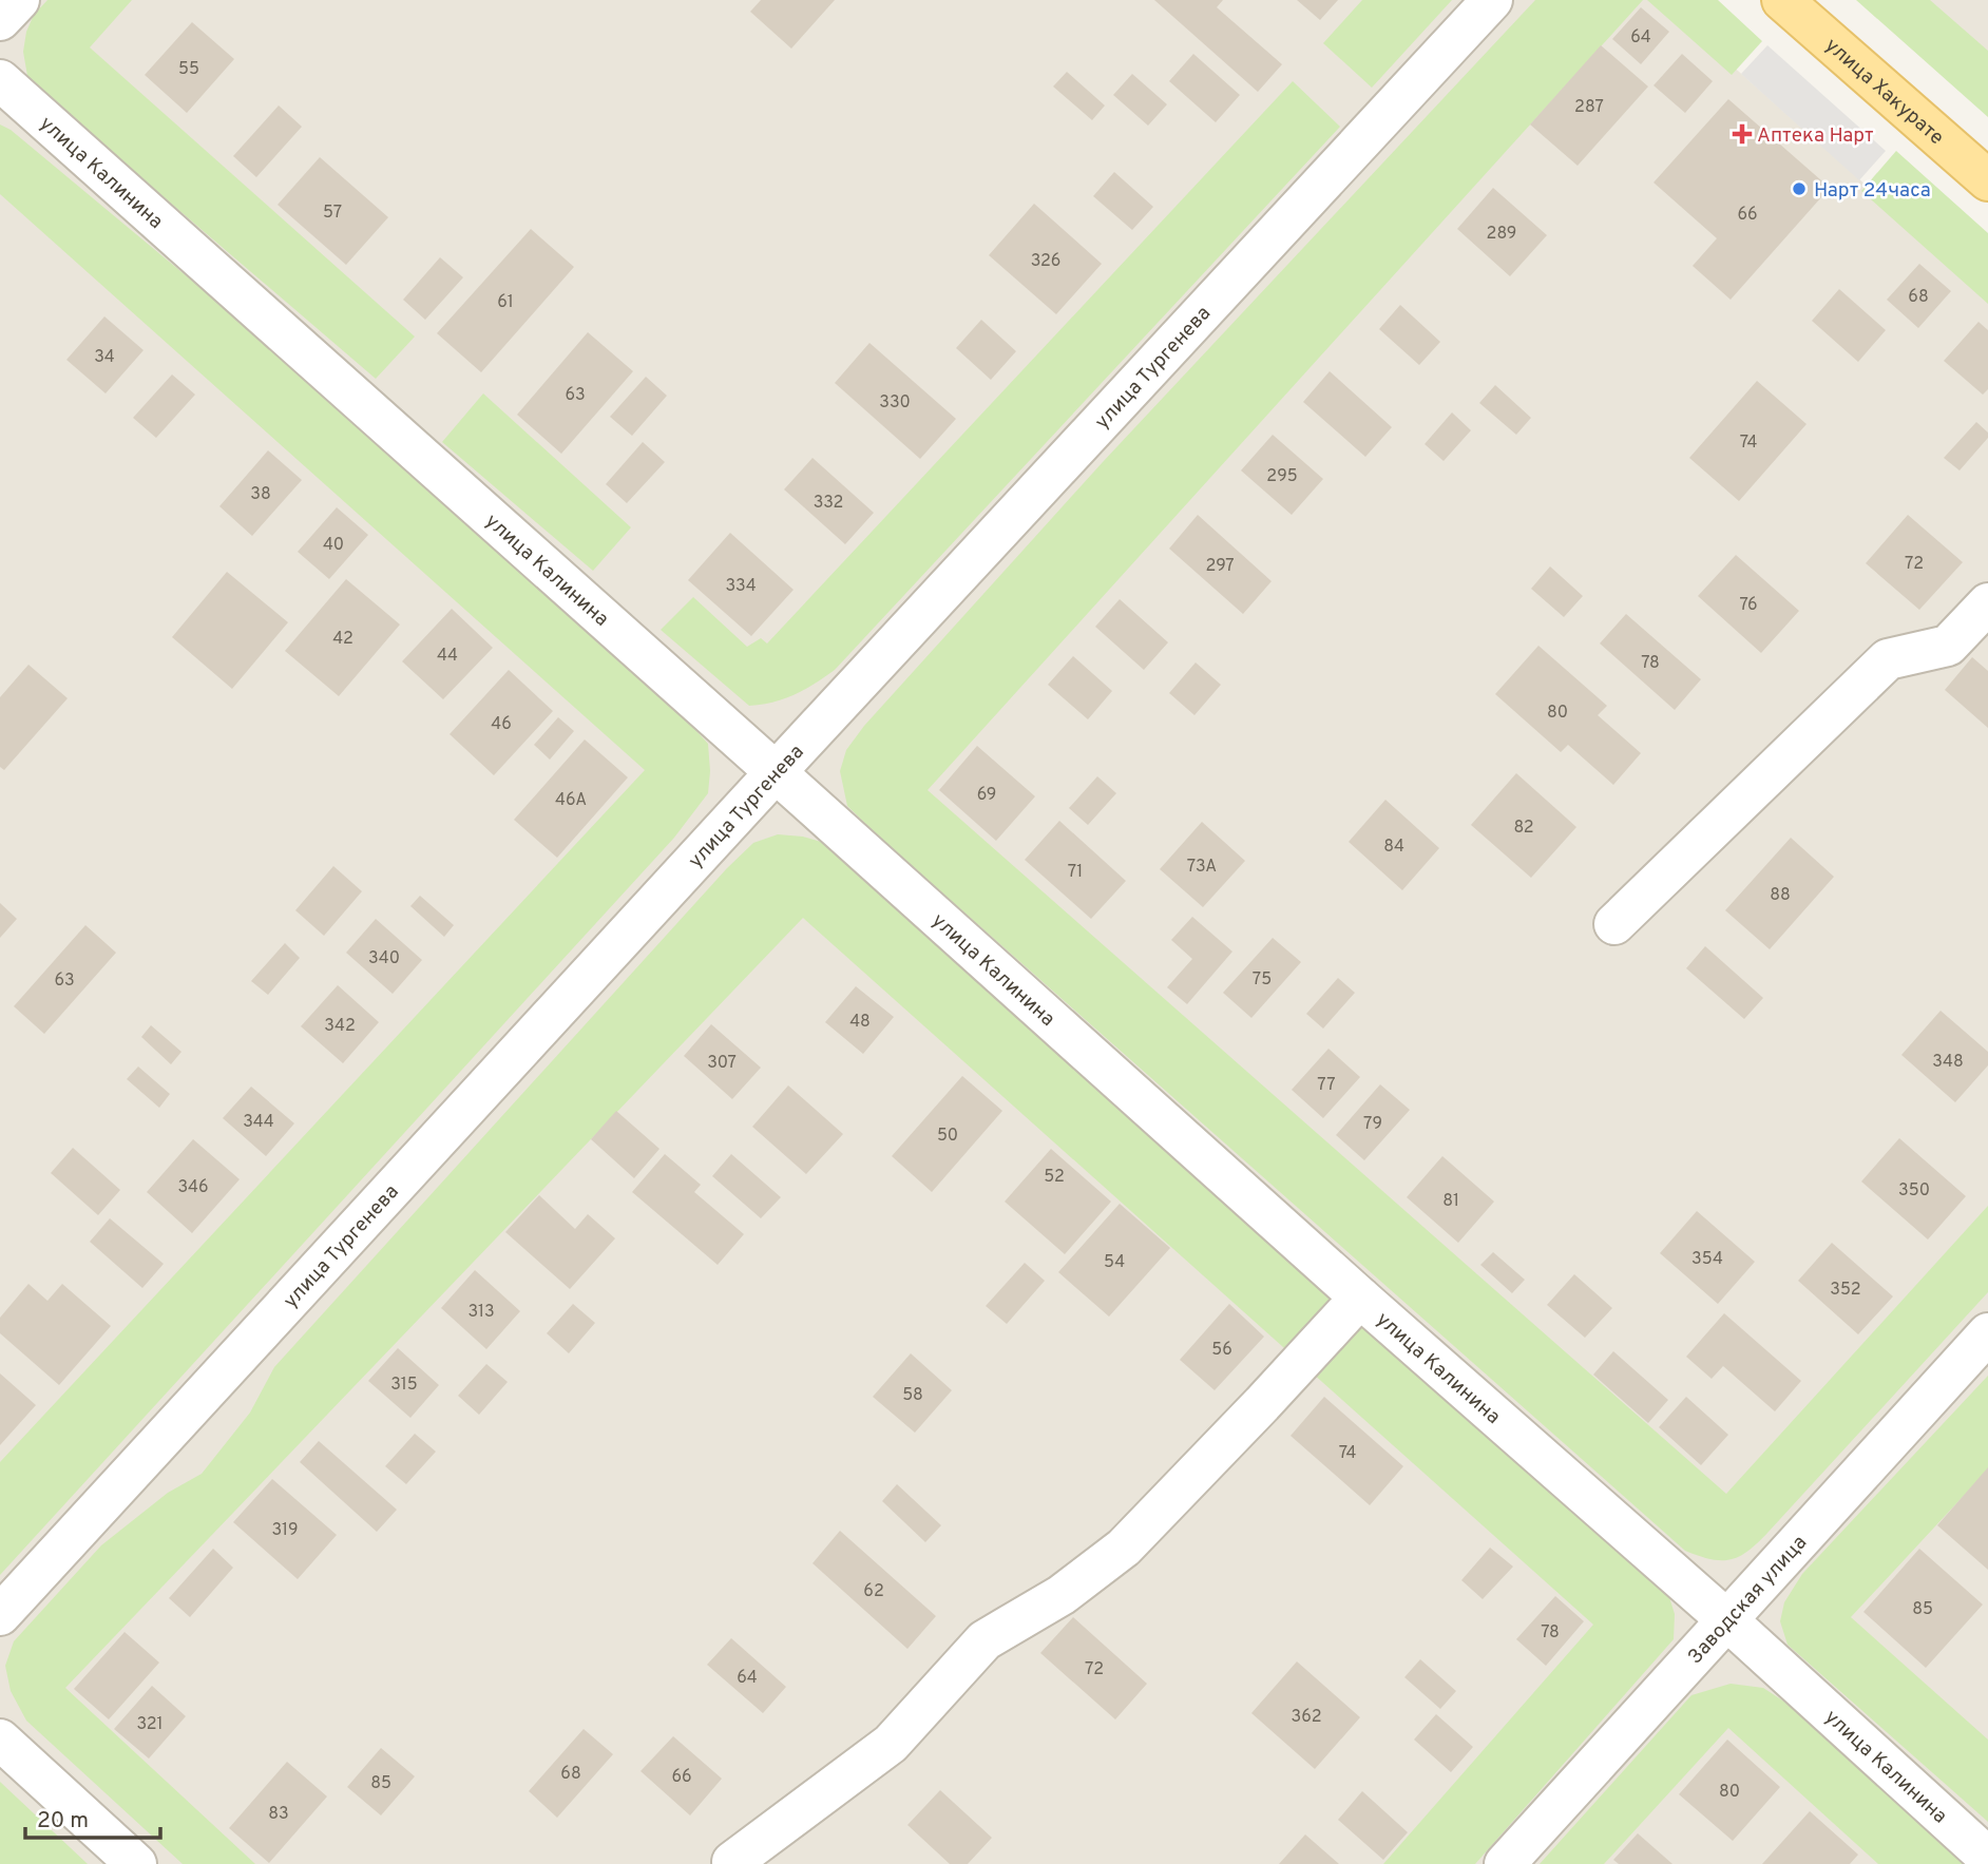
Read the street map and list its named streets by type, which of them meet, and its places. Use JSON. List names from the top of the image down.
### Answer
{
  "streets": {
    "main road": ["улица Хакурате"],
    "street": ["улица Калинина", "улица Тургенева", "Заводская улица"]
  },
  "crossings": [
    ["улица Калинина", "улица Тургенева"],
    ["улица Калинина", "Заводская улица"]
  ],
  "places": {
    "health": ["Аптека Нарт"],
    "other": ["Нарт 24часа"]
  },
  "house_numbers": [
    "64",
    "55",
    "287",
    "57",
    "66",
    "289",
    "326",
    "68",
    "61",
    "34",
    "63",
    "330",
    "74",
    "295",
    "38",
    "332",
    "40",
    "72",
    "297",
    "334",
    "76",
    "42",
    "44",
    "78",
    "80",
    "46",
    "69",
    "46А",
    "82",
    "84",
    "73А",
    "71",
    "88",
    "340",
    "75",
    "63",
    "48",
    "342",
    "348",
    "307",
    "77",
    "344",
    "79",
    "50",
    "52",
    "346",
    "350",
    "81",
    "354",
    "54",
    "352",
    "313",
    "56",
    "315",
    "58",
    "74",
    "319",
    "62",
    "85",
    "78",
    "72",
    "64",
    "362",
    "321",
    "68",
    "66",
    "85",
    "80",
    "83"
  ],
  "scale_bar": "20 m"
}
